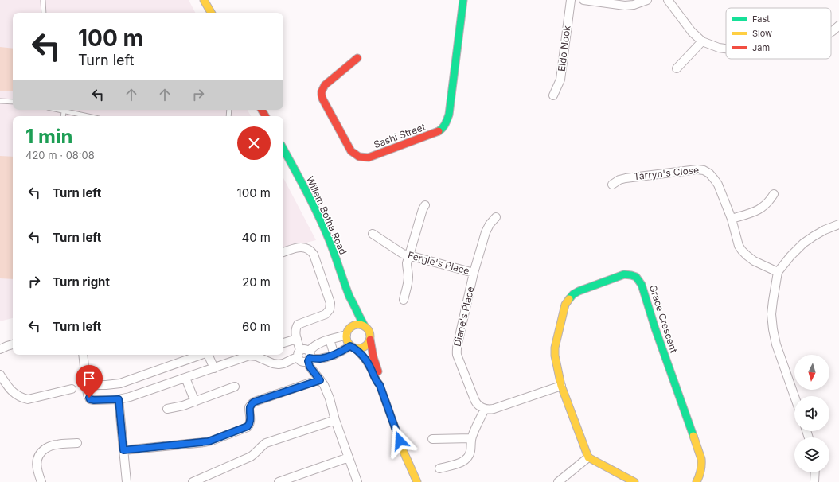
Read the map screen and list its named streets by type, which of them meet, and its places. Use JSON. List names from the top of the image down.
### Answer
{
  "streets": {
    "street": [
      "Eldo Nook",
      "Sashi Street",
      "Tarryn's Close",
      "Willem Botha Road",
      "Fergie's Place",
      "Diane's Place",
      "Grace Crescent"
    ]
  },
  "crossings": [
    ["Fergie's Place", "Diane's Place"]
  ],
  "legend": ["Fast", "Slow", "Jam"],
  "north": "bottom",
  "page": {
    "turn": ["100 m", "Turn left"],
    "heading": ["1 min", "420 m · 08:08"],
    "list": [
      {
        "name": "Turn left",
        "value": "100 m"
      },
      {
        "name": "Turn left",
        "value": "40 m"
      },
      {
        "name": "Turn right",
        "value": "20 m"
      },
      {
        "name": "Turn left",
        "value": "60 m"
      }
    ]
  }
}
